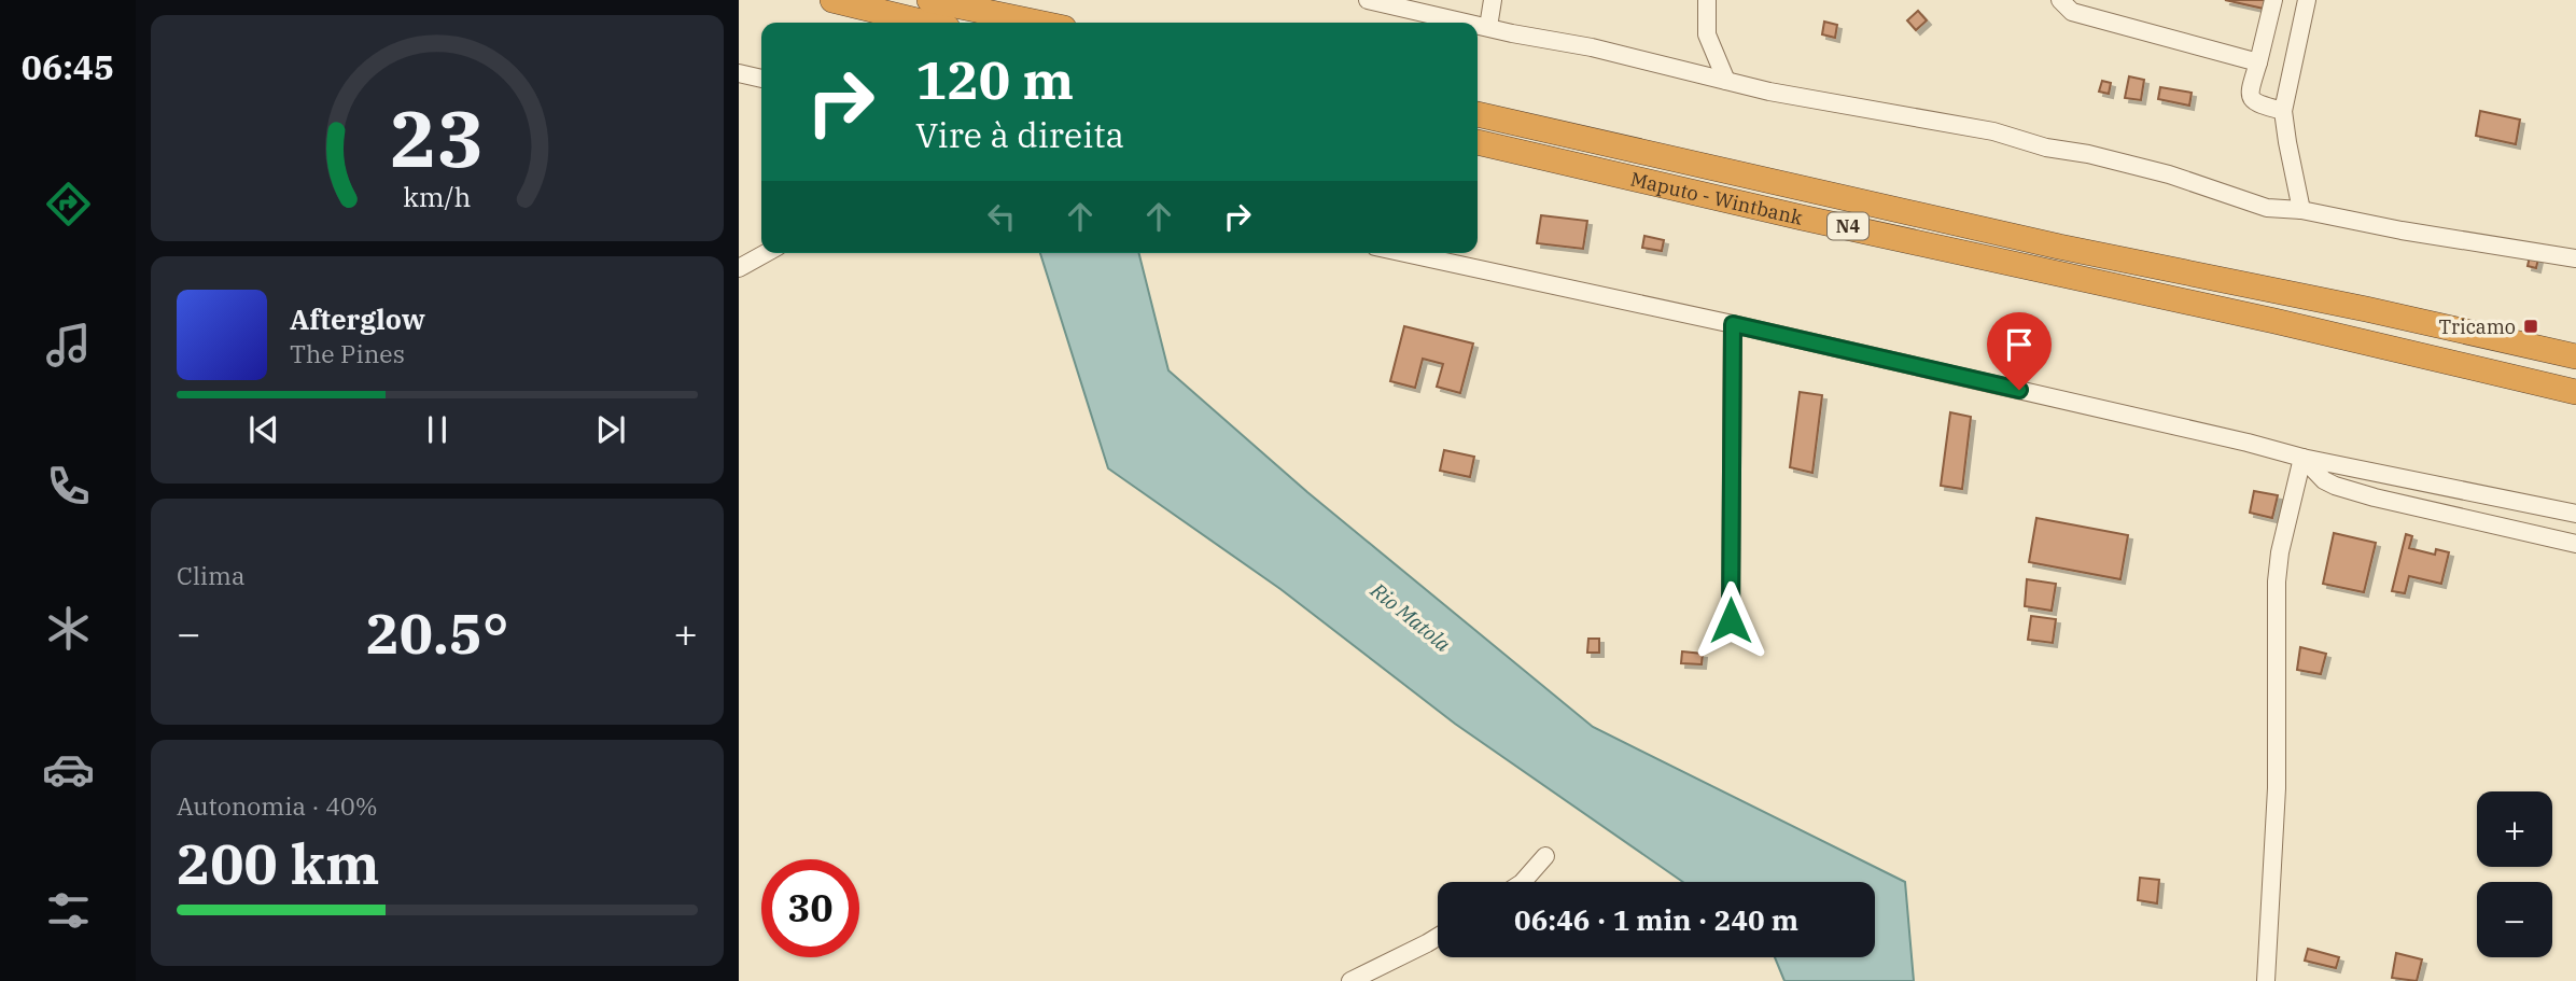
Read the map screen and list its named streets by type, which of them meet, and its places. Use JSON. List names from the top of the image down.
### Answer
{
  "streets": {
    "highway": ["Maputo - Wintbank", "N4"]
  },
  "water": ["Rio Matola"],
  "places": {
    "transit": ["Tricamo"]
  },
  "page": {
    "tabs": "06:45",
    "turn": ["120 m", "Vire à direita"],
    "song": ["Afterglow", "The Pines"],
    "tile": [
      "Clima",
      ["Autonomia · 40%", "200 km"]
    ],
    "heat": ["−", "20.5°", "+"],
    "map_buttons": ["+", "−"],
    "limit": "30",
    "trip": "06:46 · 1 min · 240 m",
    "gauge": ["23", "km/h"]
  }
}
